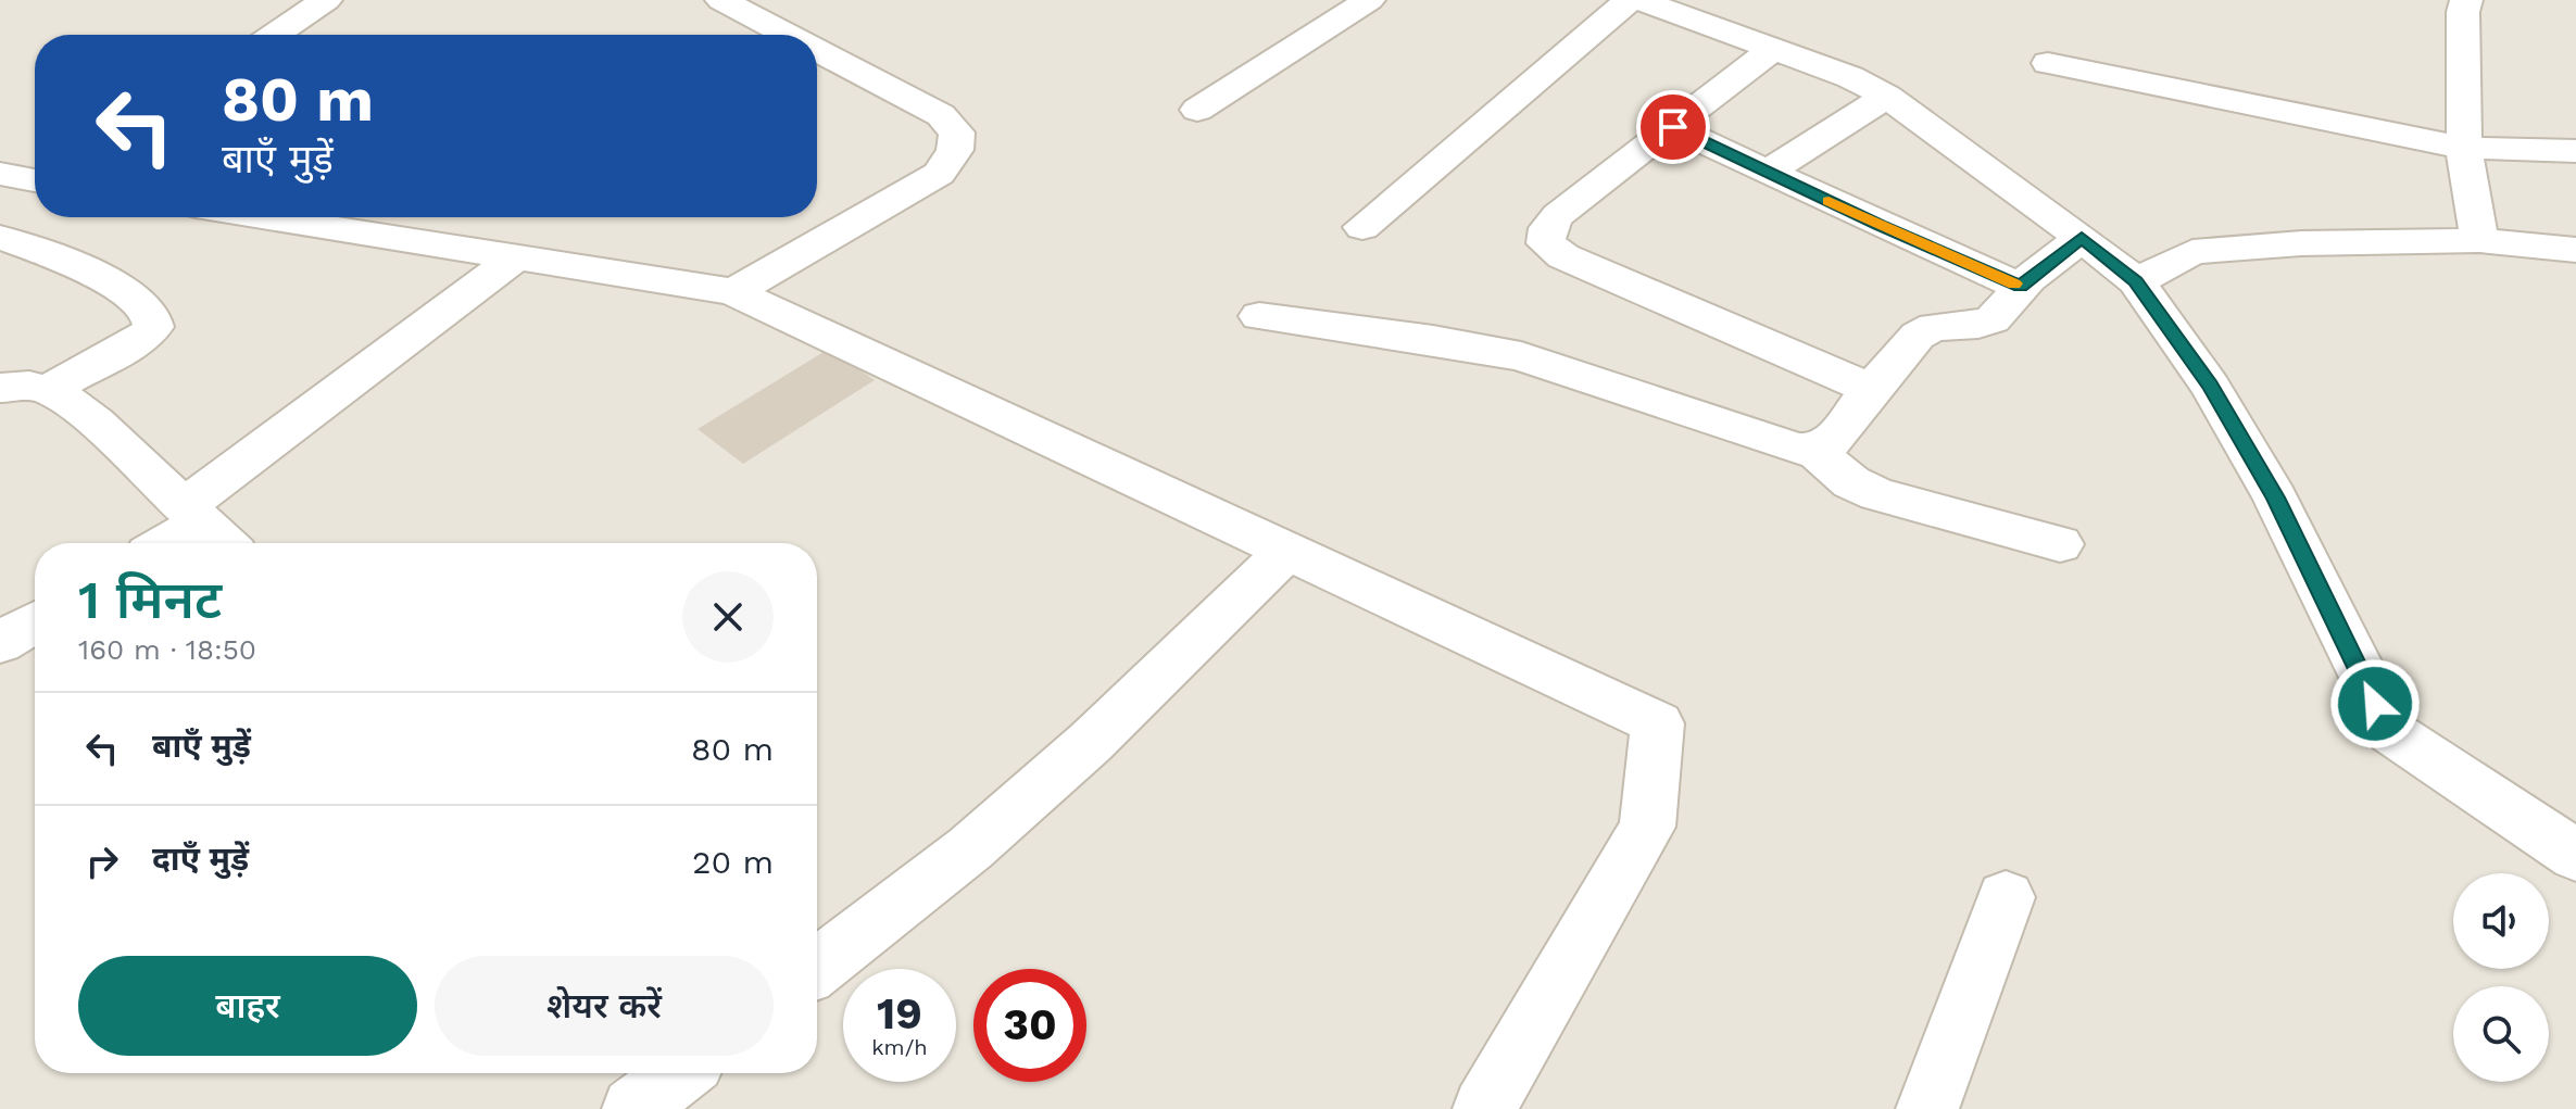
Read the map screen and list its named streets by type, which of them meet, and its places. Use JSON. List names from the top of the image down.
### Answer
{
  "page": {
    "turn": ["80 m", "बाएँ मुड़ें"],
    "heading": ["1 मिनट", "160 m · 18:50"],
    "list": [
      {
        "name": "बाएँ मुड़ें",
        "value": "80 m"
      },
      {
        "name": "दाएँ मुड़ें",
        "value": "20 m"
      }
    ],
    "buttons": ["बाहर", "शेयर करें"],
    "speed": "19 km/h",
    "limit": "30"
  }
}
